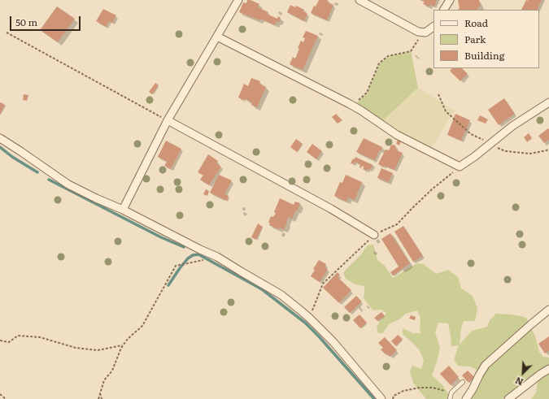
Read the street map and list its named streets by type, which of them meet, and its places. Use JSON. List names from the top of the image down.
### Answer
{
  "legend": ["Road", "Park", "Building"],
  "scale_bar": "50 m",
  "north": "bottom left"
}
